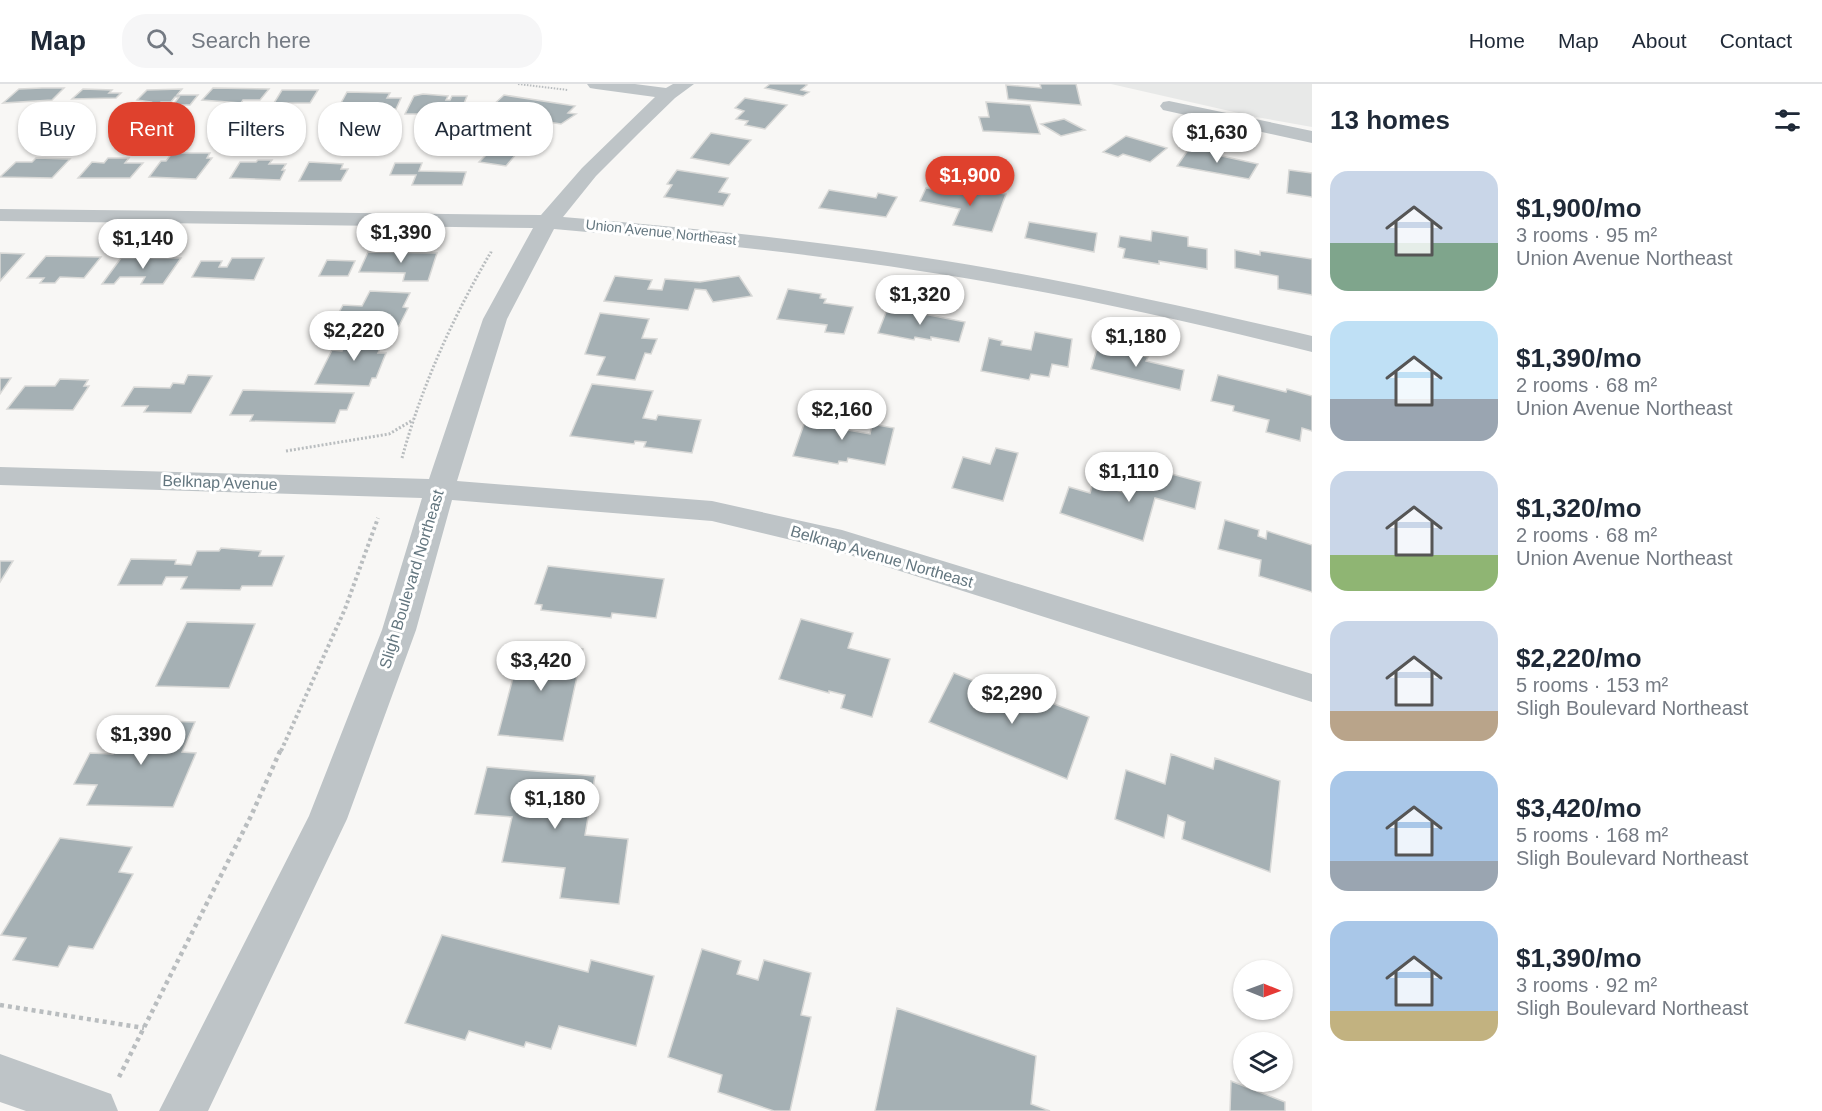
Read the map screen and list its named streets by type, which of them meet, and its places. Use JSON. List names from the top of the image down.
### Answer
{
  "streets": {
    "street": [
      "Union Avenue Northeast",
      "Belknap Avenue",
      "Belknap Avenue Northeast",
      "Sligh Boulevard Northeast"
    ]
  },
  "crossings": [
    ["Union Avenue Northeast", "Sligh Boulevard Northeast"],
    ["Belknap Avenue", "Belknap Avenue Northeast"],
    ["Belknap Avenue", "Sligh Boulevard Northeast"],
    ["Belknap Avenue Northeast", "Sligh Boulevard Northeast"]
  ],
  "north": "right",
  "page": {
    "header": "Map",
    "search": "Search here",
    "nav": [
      "Home",
      "Map",
      "About",
      "Contact"
    ],
    "heading": "13 homes",
    "chip": [
      "Buy",
      "Rent",
      "Filters",
      "New",
      "Apartment"
    ],
    "price": [
      "$1,630",
      "$1,900",
      "$1,390",
      "$1,140",
      "$1,320",
      "$2,220",
      "$1,180",
      "$2,160",
      "$1,110",
      "$3,420",
      "$2,290",
      "$1,390",
      "$1,180"
    ],
    "list": [
      {
        "name": "$1,900/mo",
        "note": "3 rooms · 95 m² · Union Avenue Northeast"
      },
      {
        "name": "$1,390/mo",
        "note": "2 rooms · 68 m² · Union Avenue Northeast"
      },
      {
        "name": "$1,320/mo",
        "note": "2 rooms · 68 m² · Union Avenue Northeast"
      },
      {
        "name": "$2,220/mo",
        "note": "5 rooms · 153 m² · Sligh Boulevard Northeast"
      },
      {
        "name": "$3,420/mo",
        "note": "5 rooms · 168 m² · Sligh Boulevard Northeast"
      },
      {
        "name": "$1,390/mo",
        "note": "3 rooms · 92 m² · Sligh Boulevard Northeast"
      }
    ]
  }
}
